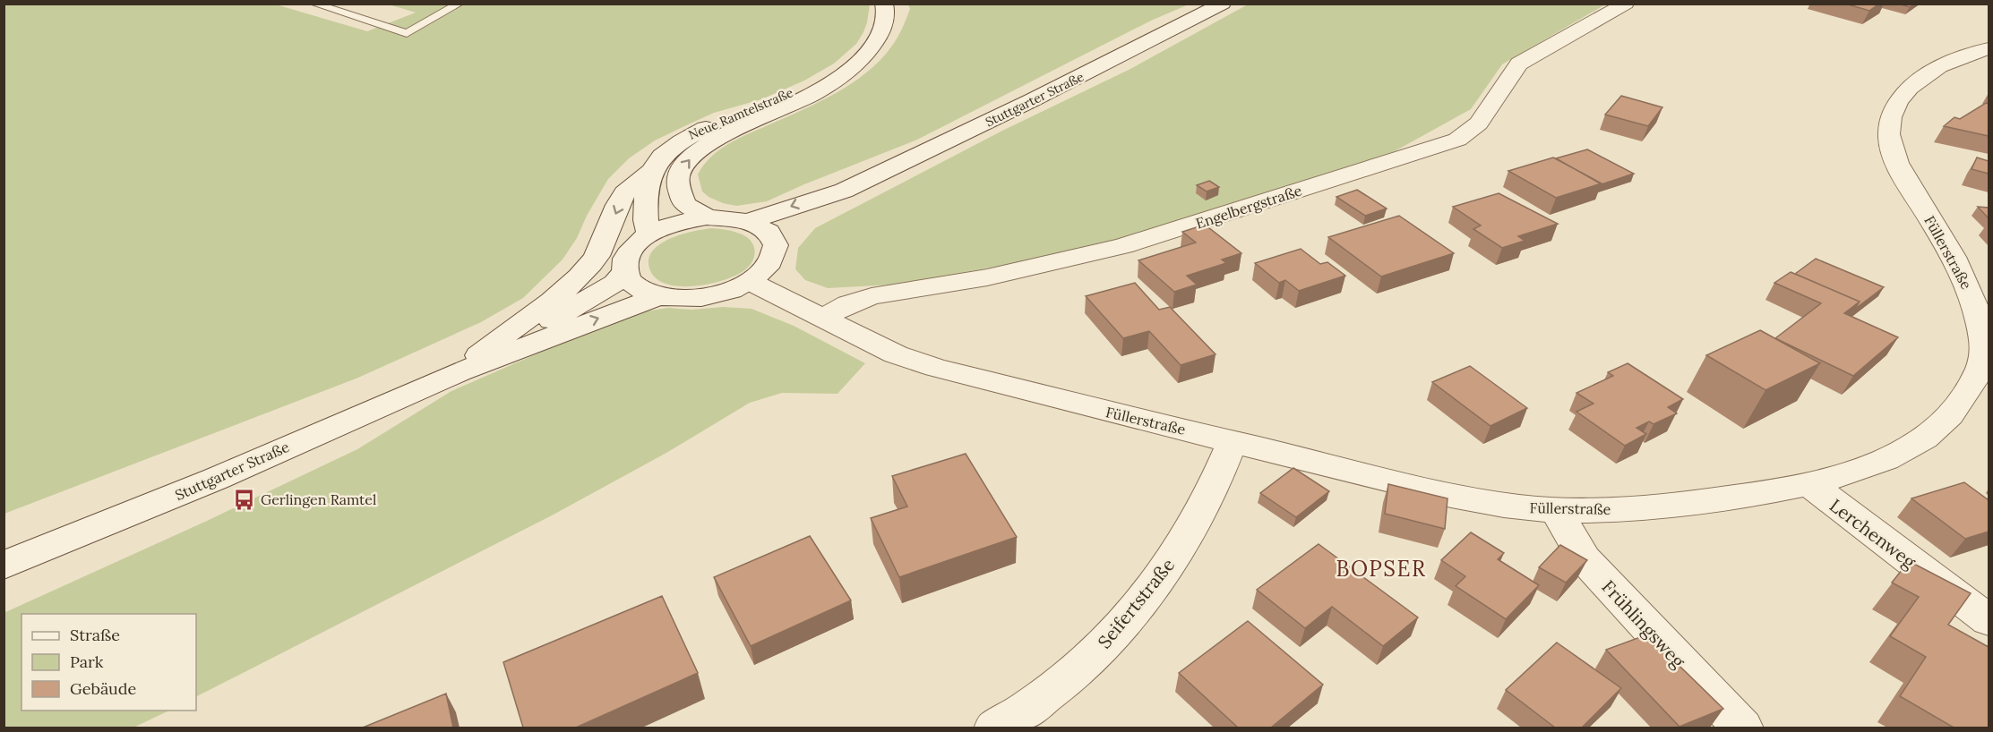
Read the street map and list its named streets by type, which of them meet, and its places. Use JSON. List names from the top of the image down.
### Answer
{
  "streets": {
    "street": [
      "Stuttgarter Straße",
      "Neue Ramtelstraße",
      "Engelbergstraße",
      "Füllerstraße",
      "Lerchenweg",
      "Seifertstraße",
      "Frühlingsweg"
    ]
  },
  "crossings": [
    ["Engelbergstraße", "Füllerstraße"],
    ["Füllerstraße", "Lerchenweg"],
    ["Füllerstraße", "Seifertstraße"],
    ["Füllerstraße", "Frühlingsweg"]
  ],
  "districts": ["BOPSER"],
  "places": {
    "bus stop": ["Gerlingen Ramtel"]
  },
  "legend": ["Straße", "Park", "Gebäude"]
}
